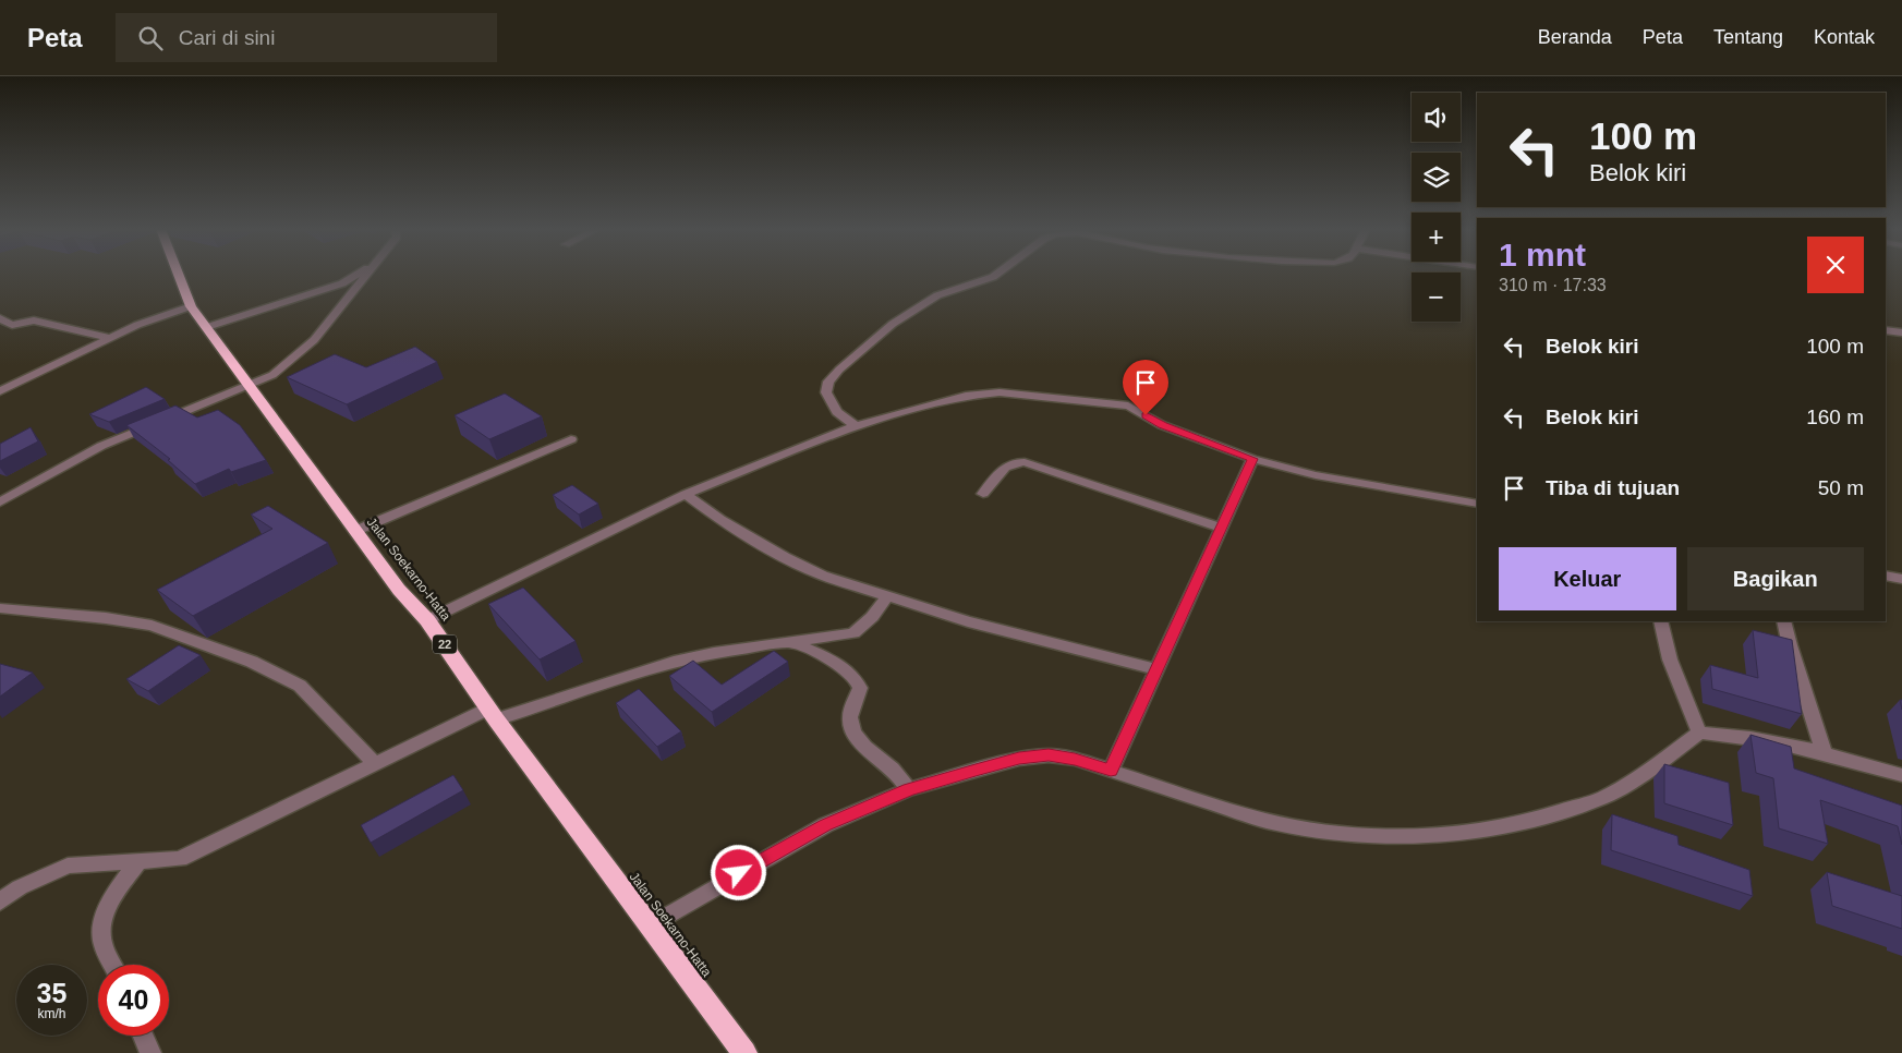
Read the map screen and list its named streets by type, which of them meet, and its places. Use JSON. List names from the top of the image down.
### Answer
{
  "streets": {
    "highway": ["Jalan Soekarno-Hatta", "22"]
  },
  "page": {
    "header": "Peta",
    "search": "Cari di sini",
    "nav": [
      "Beranda",
      "Peta",
      "Tentang",
      "Kontak"
    ],
    "map_buttons": ["+", "−"],
    "turn": ["100 m", "Belok kiri"],
    "heading": ["1 mnt", "310 m · 17:33"],
    "list": [
      {
        "name": "Belok kiri",
        "value": "100 m"
      },
      {
        "name": "Belok kiri",
        "value": "160 m"
      },
      {
        "name": "Tiba di tujuan",
        "value": "50 m"
      }
    ],
    "buttons": ["Keluar", "Bagikan"],
    "speed": "35 km/h",
    "limit": "40"
  }
}
